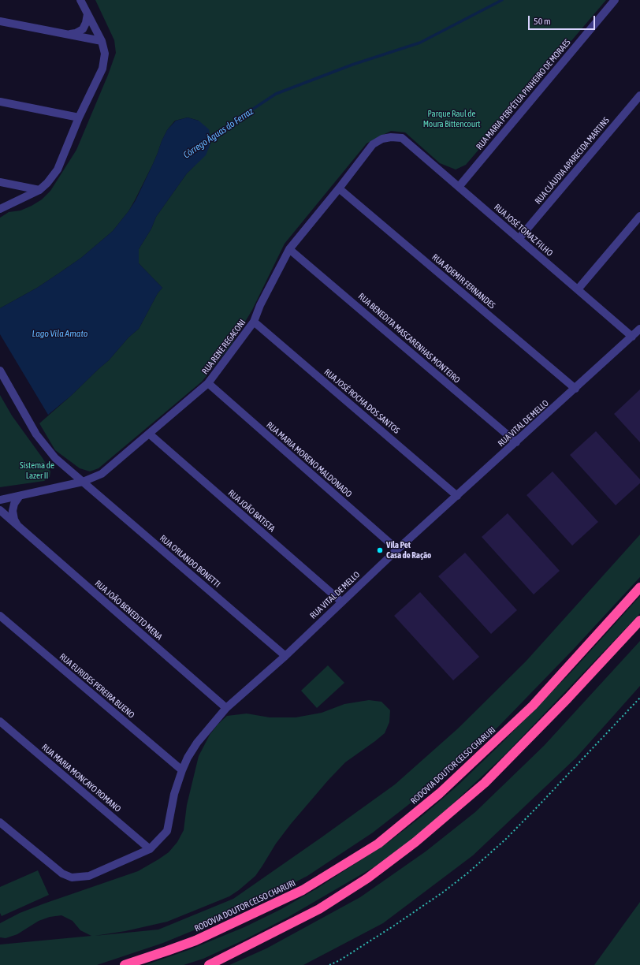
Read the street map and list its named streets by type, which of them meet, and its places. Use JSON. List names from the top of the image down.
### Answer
{
  "streets": {
    "highway": ["RODOVIA DOUTOR CELSO CHARURI"],
    "street": [
      "RUA MARIA PERPÉTUA PINHEIRO DE MORAES",
      "RUA CLÁUDIA APARECIDA MARTINS",
      "RUA JOSÉ TOMAZ FILHO",
      "RUA ADEMIR FERNANDES",
      "RUA BENEDITA MASCARENHAS MONTEIRO",
      "RUA RENE REGACONI",
      "RUA JOSÉ ROCHA DOS SANTOS",
      "RUA VITAL DE MELLO",
      "RUA MARIA MORENO MALDONADO",
      "RUA JOÃO BATISTA",
      "RUA ORLANDO BONETTI",
      "RUA JOÃO BENEDITO MENA",
      "RUA EURIDES PEREIRA BUENO",
      "RUA MARIA MONCAYO ROMANO"
    ]
  },
  "crossings": [
    ["RUA MARIA PERPÉTUA PINHEIRO DE MORAES", "RUA JOSÉ TOMAZ FILHO"],
    ["RUA CLÁUDIA APARECIDA MARTINS", "RUA JOSÉ TOMAZ FILHO"],
    ["RUA JOSÉ TOMAZ FILHO", "RUA RENE REGACONI"],
    ["RUA JOSÉ TOMAZ FILHO", "RUA VITAL DE MELLO"],
    ["RUA ADEMIR FERNANDES", "RUA RENE REGACONI"],
    ["RUA ADEMIR FERNANDES", "RUA VITAL DE MELLO"],
    ["RUA BENEDITA MASCARENHAS MONTEIRO", "RUA RENE REGACONI"],
    ["RUA BENEDITA MASCARENHAS MONTEIRO", "RUA VITAL DE MELLO"],
    ["RUA RENE REGACONI", "RUA JOSÉ ROCHA DOS SANTOS"],
    ["RUA RENE REGACONI", "RUA MARIA MORENO MALDONADO"],
    ["RUA RENE REGACONI", "RUA JOÃO BATISTA"],
    ["RUA RENE REGACONI", "RUA ORLANDO BONETTI"],
    ["RUA RENE REGACONI", "RUA JOÃO BENEDITO MENA"],
    ["RUA JOSÉ ROCHA DOS SANTOS", "RUA VITAL DE MELLO"],
    ["RUA VITAL DE MELLO", "RUA MARIA MORENO MALDONADO"],
    ["RUA VITAL DE MELLO", "RUA JOÃO BATISTA"],
    ["RUA VITAL DE MELLO", "RUA ORLANDO BONETTI"],
    ["RUA VITAL DE MELLO", "RUA JOÃO BENEDITO MENA"],
    ["RUA VITAL DE MELLO", "RUA EURIDES PEREIRA BUENO"],
    ["RUA VITAL DE MELLO", "RUA MARIA MONCAYO ROMANO"]
  ],
  "water": ["Córrego Águas do Ferraz", "Lago Vila Amato"],
  "parks": ["Parque Raul de Moura Bittencourt", "Sistema de Lazer II"],
  "places": ["Vila Pet Casa de Ração"],
  "scale_bar": "50 m"
}
